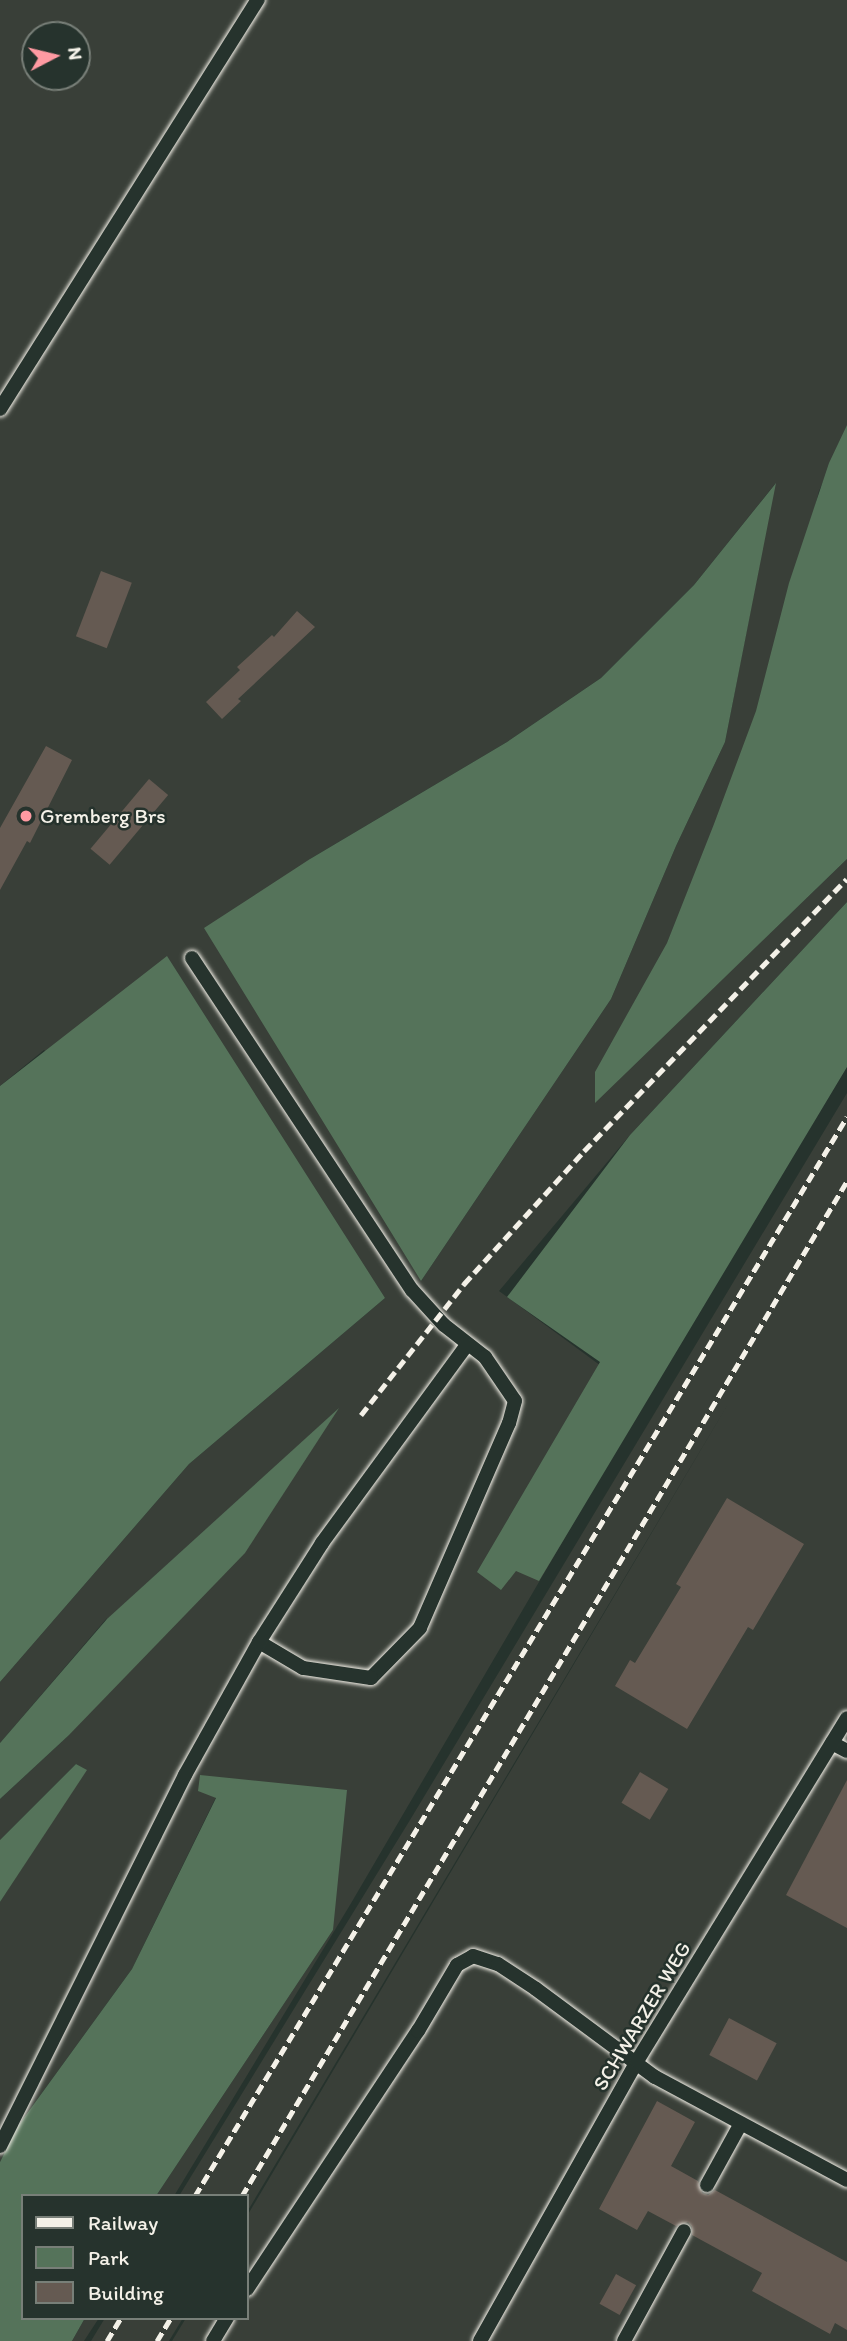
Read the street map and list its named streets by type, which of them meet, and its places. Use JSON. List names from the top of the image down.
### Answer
{
  "streets": {
    "lane": ["SCHWARZER WEG"]
  },
  "places": ["Gremberg Brs"],
  "legend": ["Railway", "Park", "Building"],
  "north": "right"
}
